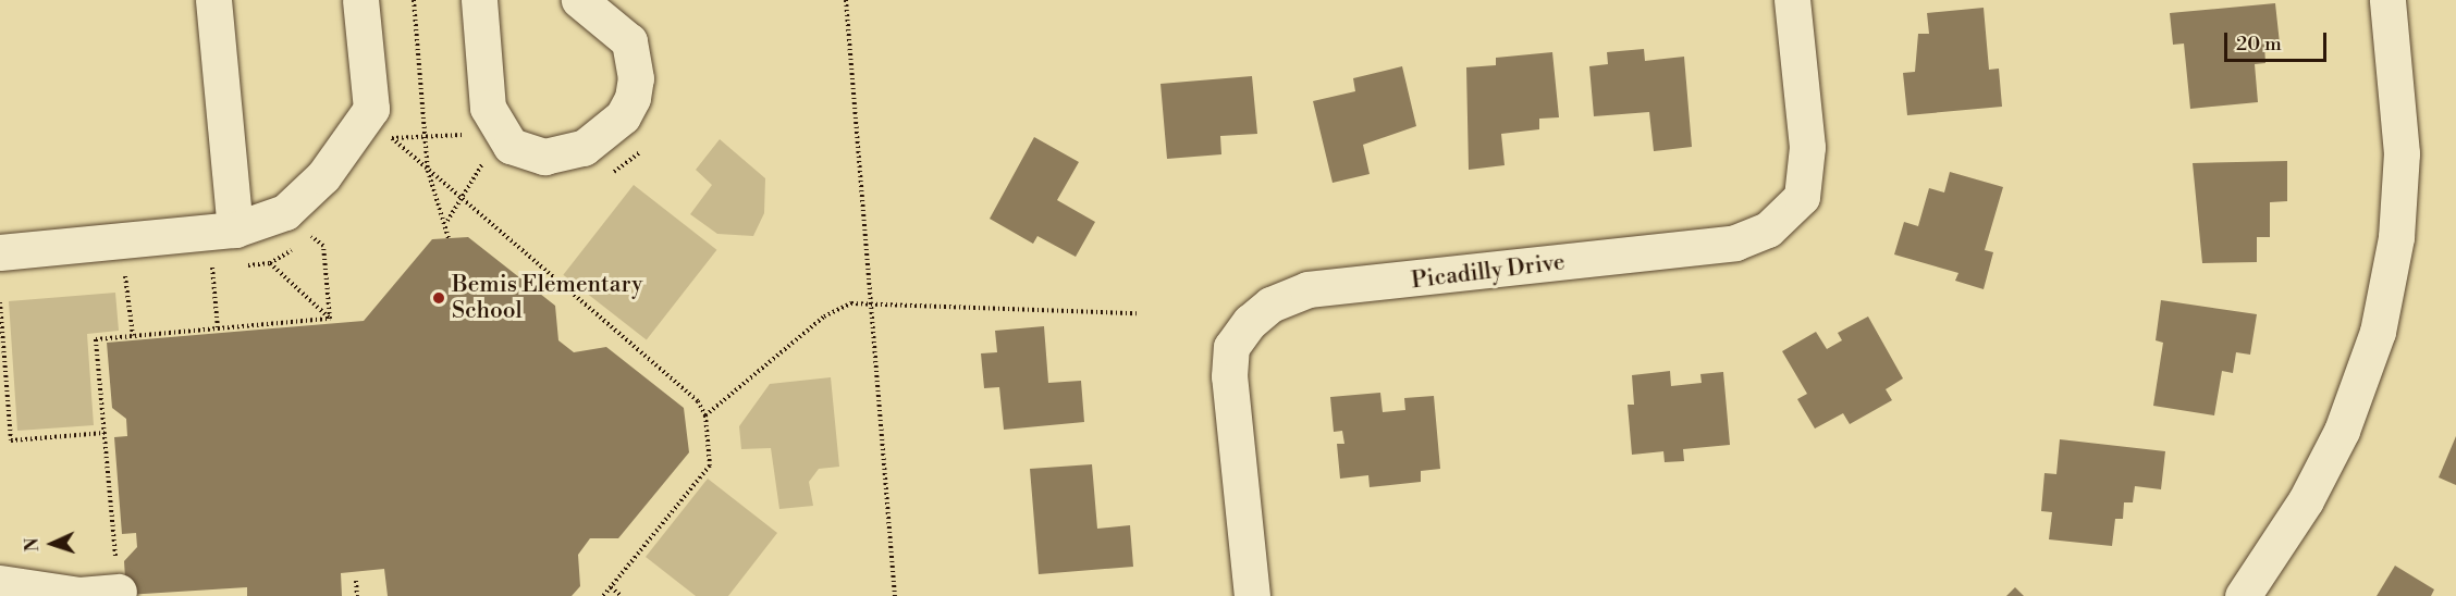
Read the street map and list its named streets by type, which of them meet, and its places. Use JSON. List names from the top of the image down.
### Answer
{
  "streets": {
    "street": ["Picadilly Drive"]
  },
  "places": ["Bemis Elementary School"],
  "scale_bar": "20 m",
  "north": "left"
}
